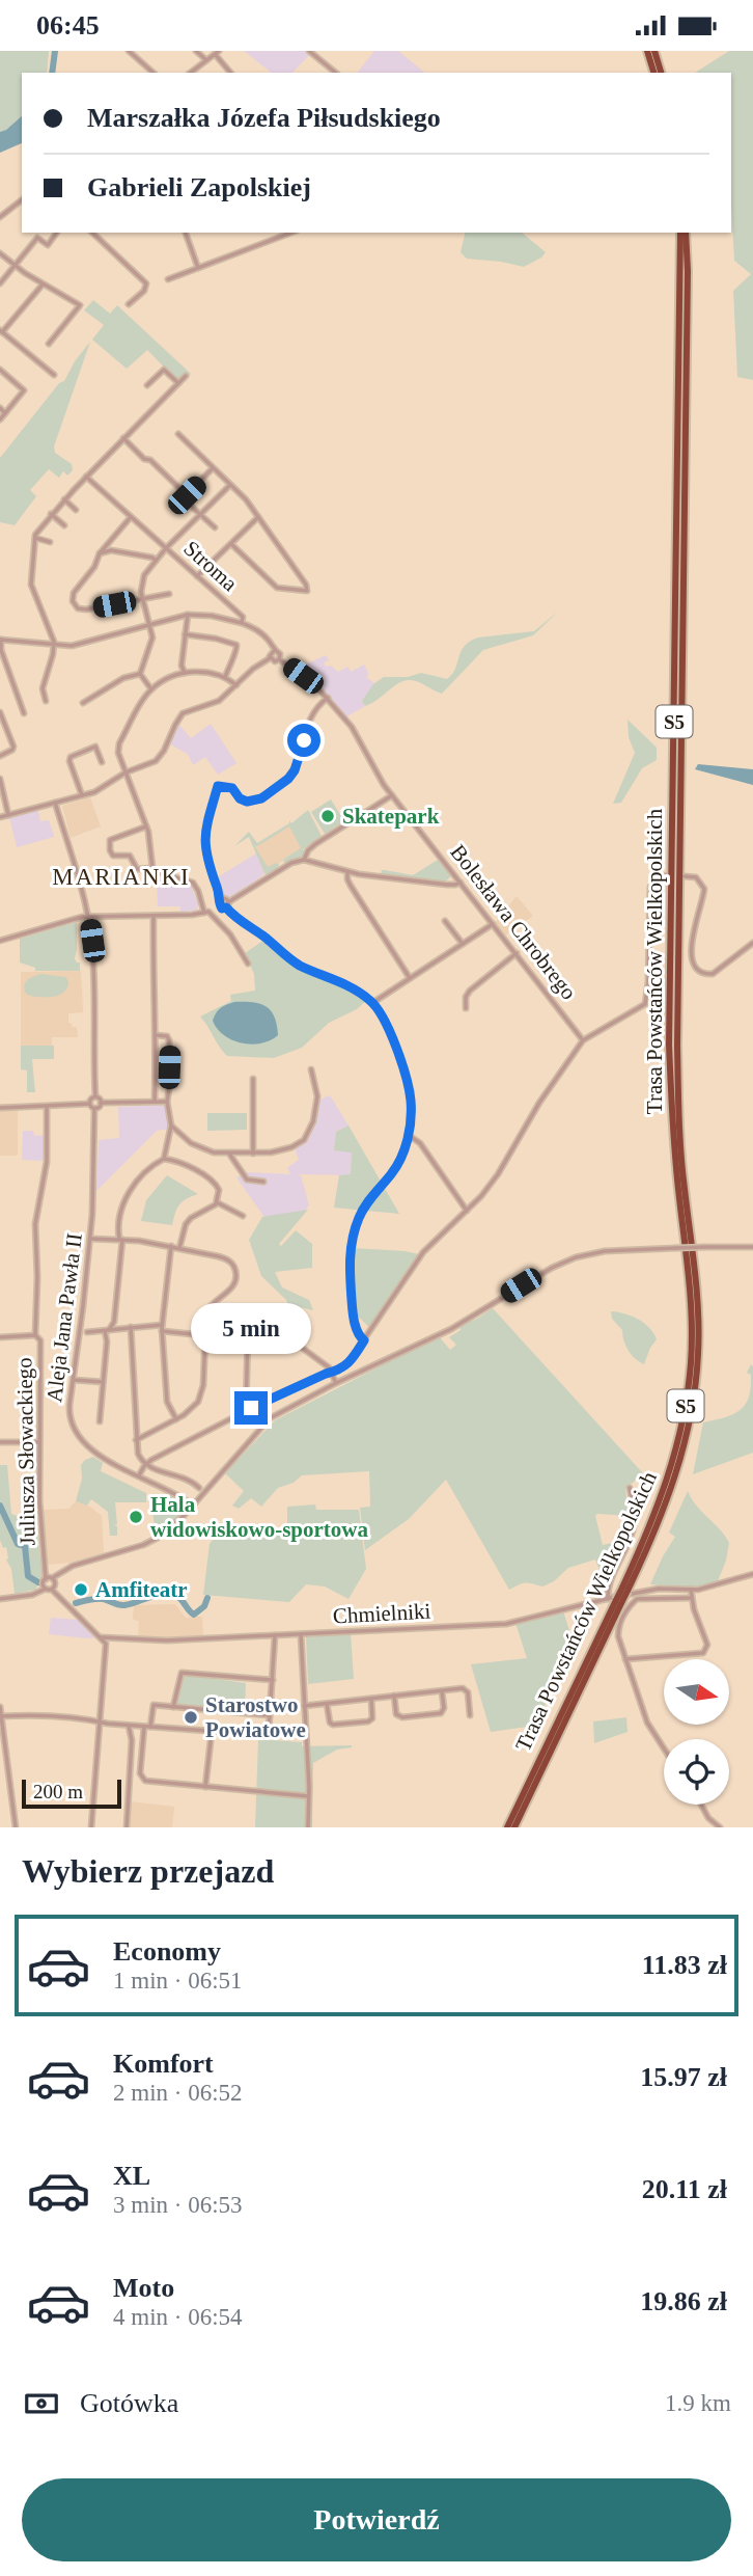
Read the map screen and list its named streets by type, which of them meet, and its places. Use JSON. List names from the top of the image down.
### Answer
{
  "streets": {
    "highway": ["S5", "Trasa Powstańców Wielkopolskich"],
    "street": [
      "Stroma",
      "Bolesława Chrobrego",
      "Aleja Jana Pawła II",
      "Juliusza Słowackiego",
      "Chmielniki"
    ]
  },
  "crossings": [
    ["Stroma", "Bolesława Chrobrego"],
    ["Trasa Powstańców Wielkopolskich", "Chmielniki"]
  ],
  "districts": ["MARIANKI"],
  "places": [
    "Skatepark",
    "Hala widowiskowo-sportowa",
    "Amfiteatr",
    "Starostwo Powiatowe"
  ],
  "scale_bar": "200 m",
  "north": "right",
  "page": {
    "status": "06:45",
    "banner": ["Marszałka Józefa Piłsudskiego", "Gabrieli Zapolskiej"],
    "bubble": "5 min",
    "scale": "200 m",
    "heading": "Wybierz przejazd",
    "list": [
      {
        "name": "Economy",
        "note": "1 min · 06:51",
        "value": "11.83 zł"
      },
      {
        "name": "Komfort",
        "note": "2 min · 06:52",
        "value": "15.97 zł"
      },
      {
        "name": "XL",
        "note": "3 min · 06:53",
        "value": "20.11 zł"
      },
      {
        "name": "Moto",
        "note": "4 min · 06:54",
        "value": "19.86 zł"
      }
    ],
    "pay": ["Gotówka", "1.9 km"],
    "buttons": "Potwierdź"
  }
}
